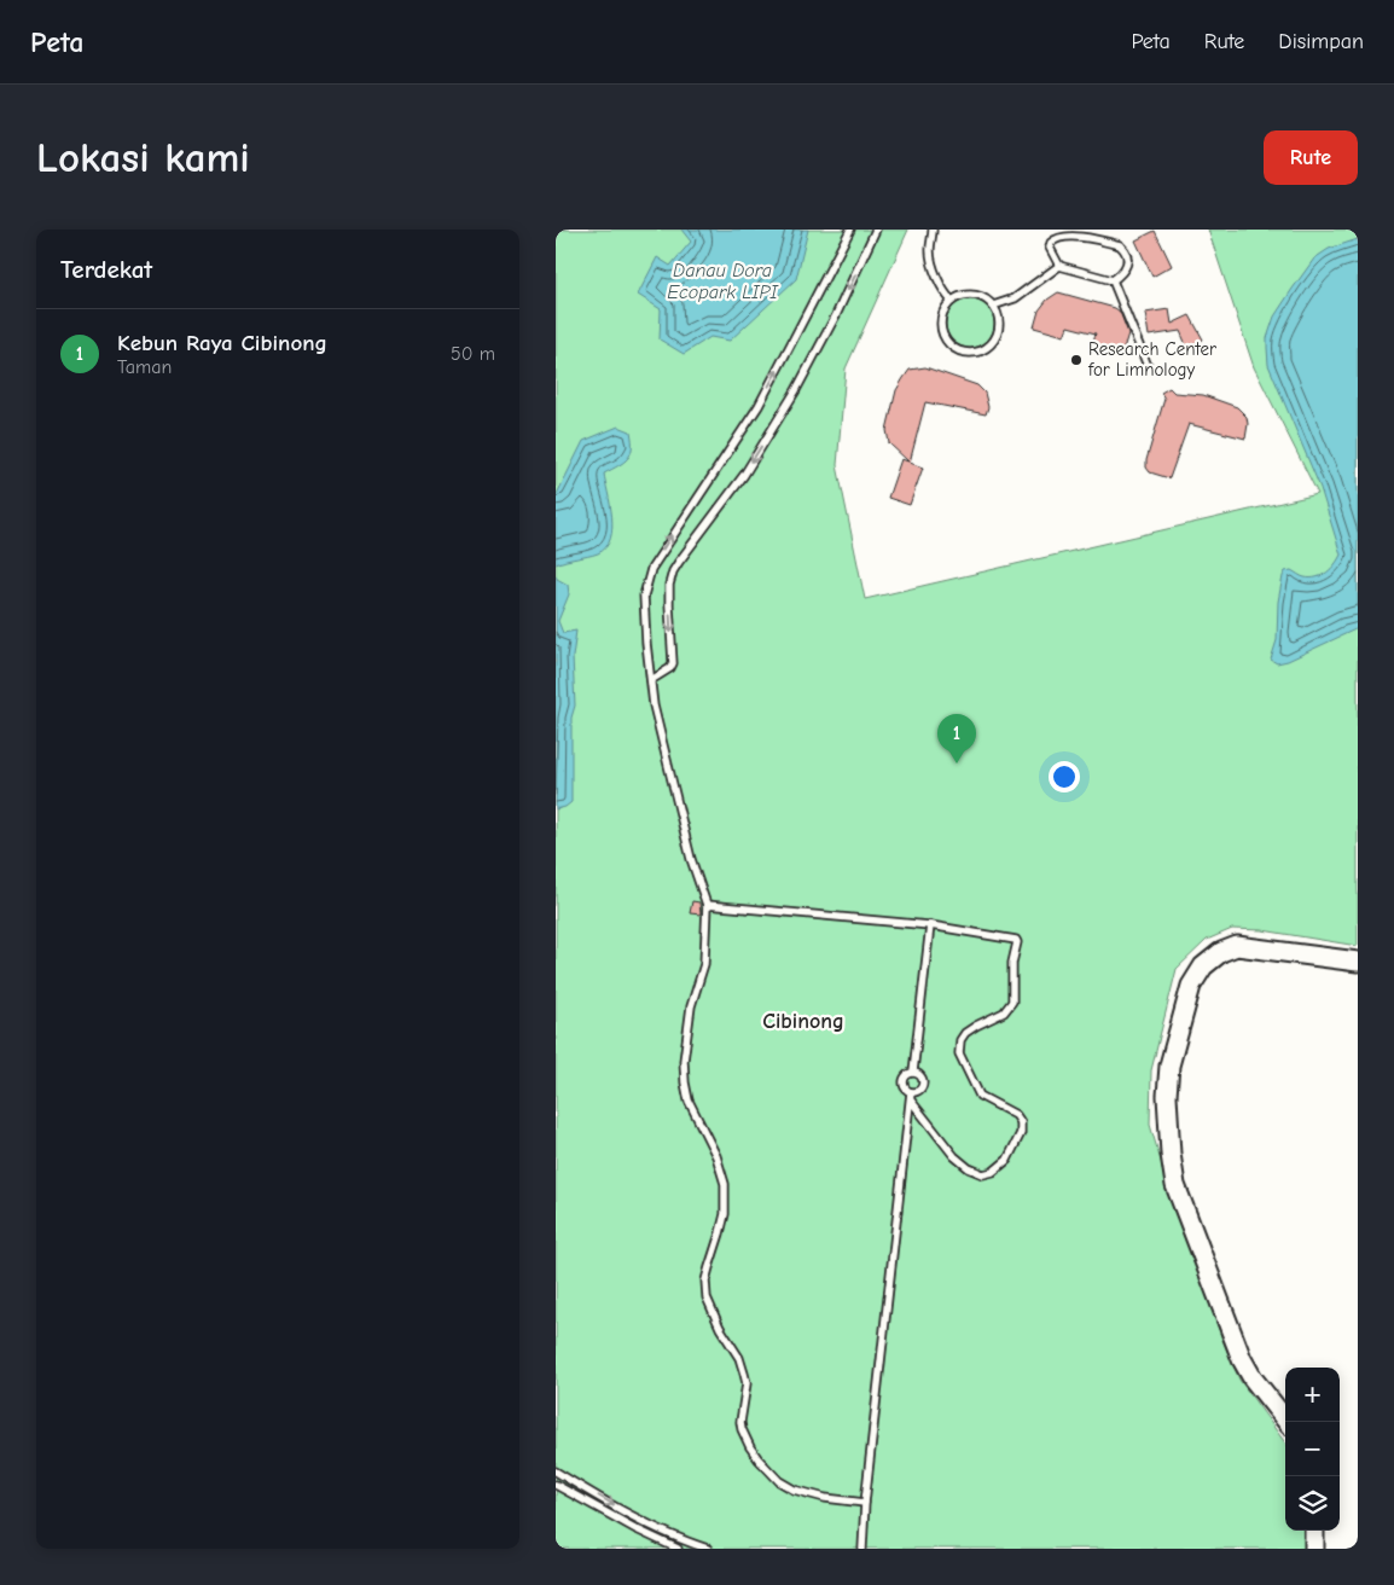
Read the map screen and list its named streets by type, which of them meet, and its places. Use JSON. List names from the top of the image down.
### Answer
{
  "districts": ["Cibinong"],
  "water": ["Danau Dora Ecopark LIPI"],
  "places": ["Research Center for Limnology"],
  "page": {
    "header": "Peta",
    "nav": ["Peta", "Rute", "Disimpan"],
    "buttons": "Rute",
    "title": "Lokasi kami",
    "heading": "Terdekat",
    "list": [
      {
        "mark": "1",
        "name": "Kebun Raya Cibinong",
        "note": "Taman",
        "value": "50 m"
      }
    ],
    "pins": "1",
    "map_buttons": ["+", "−"]
  }
}
